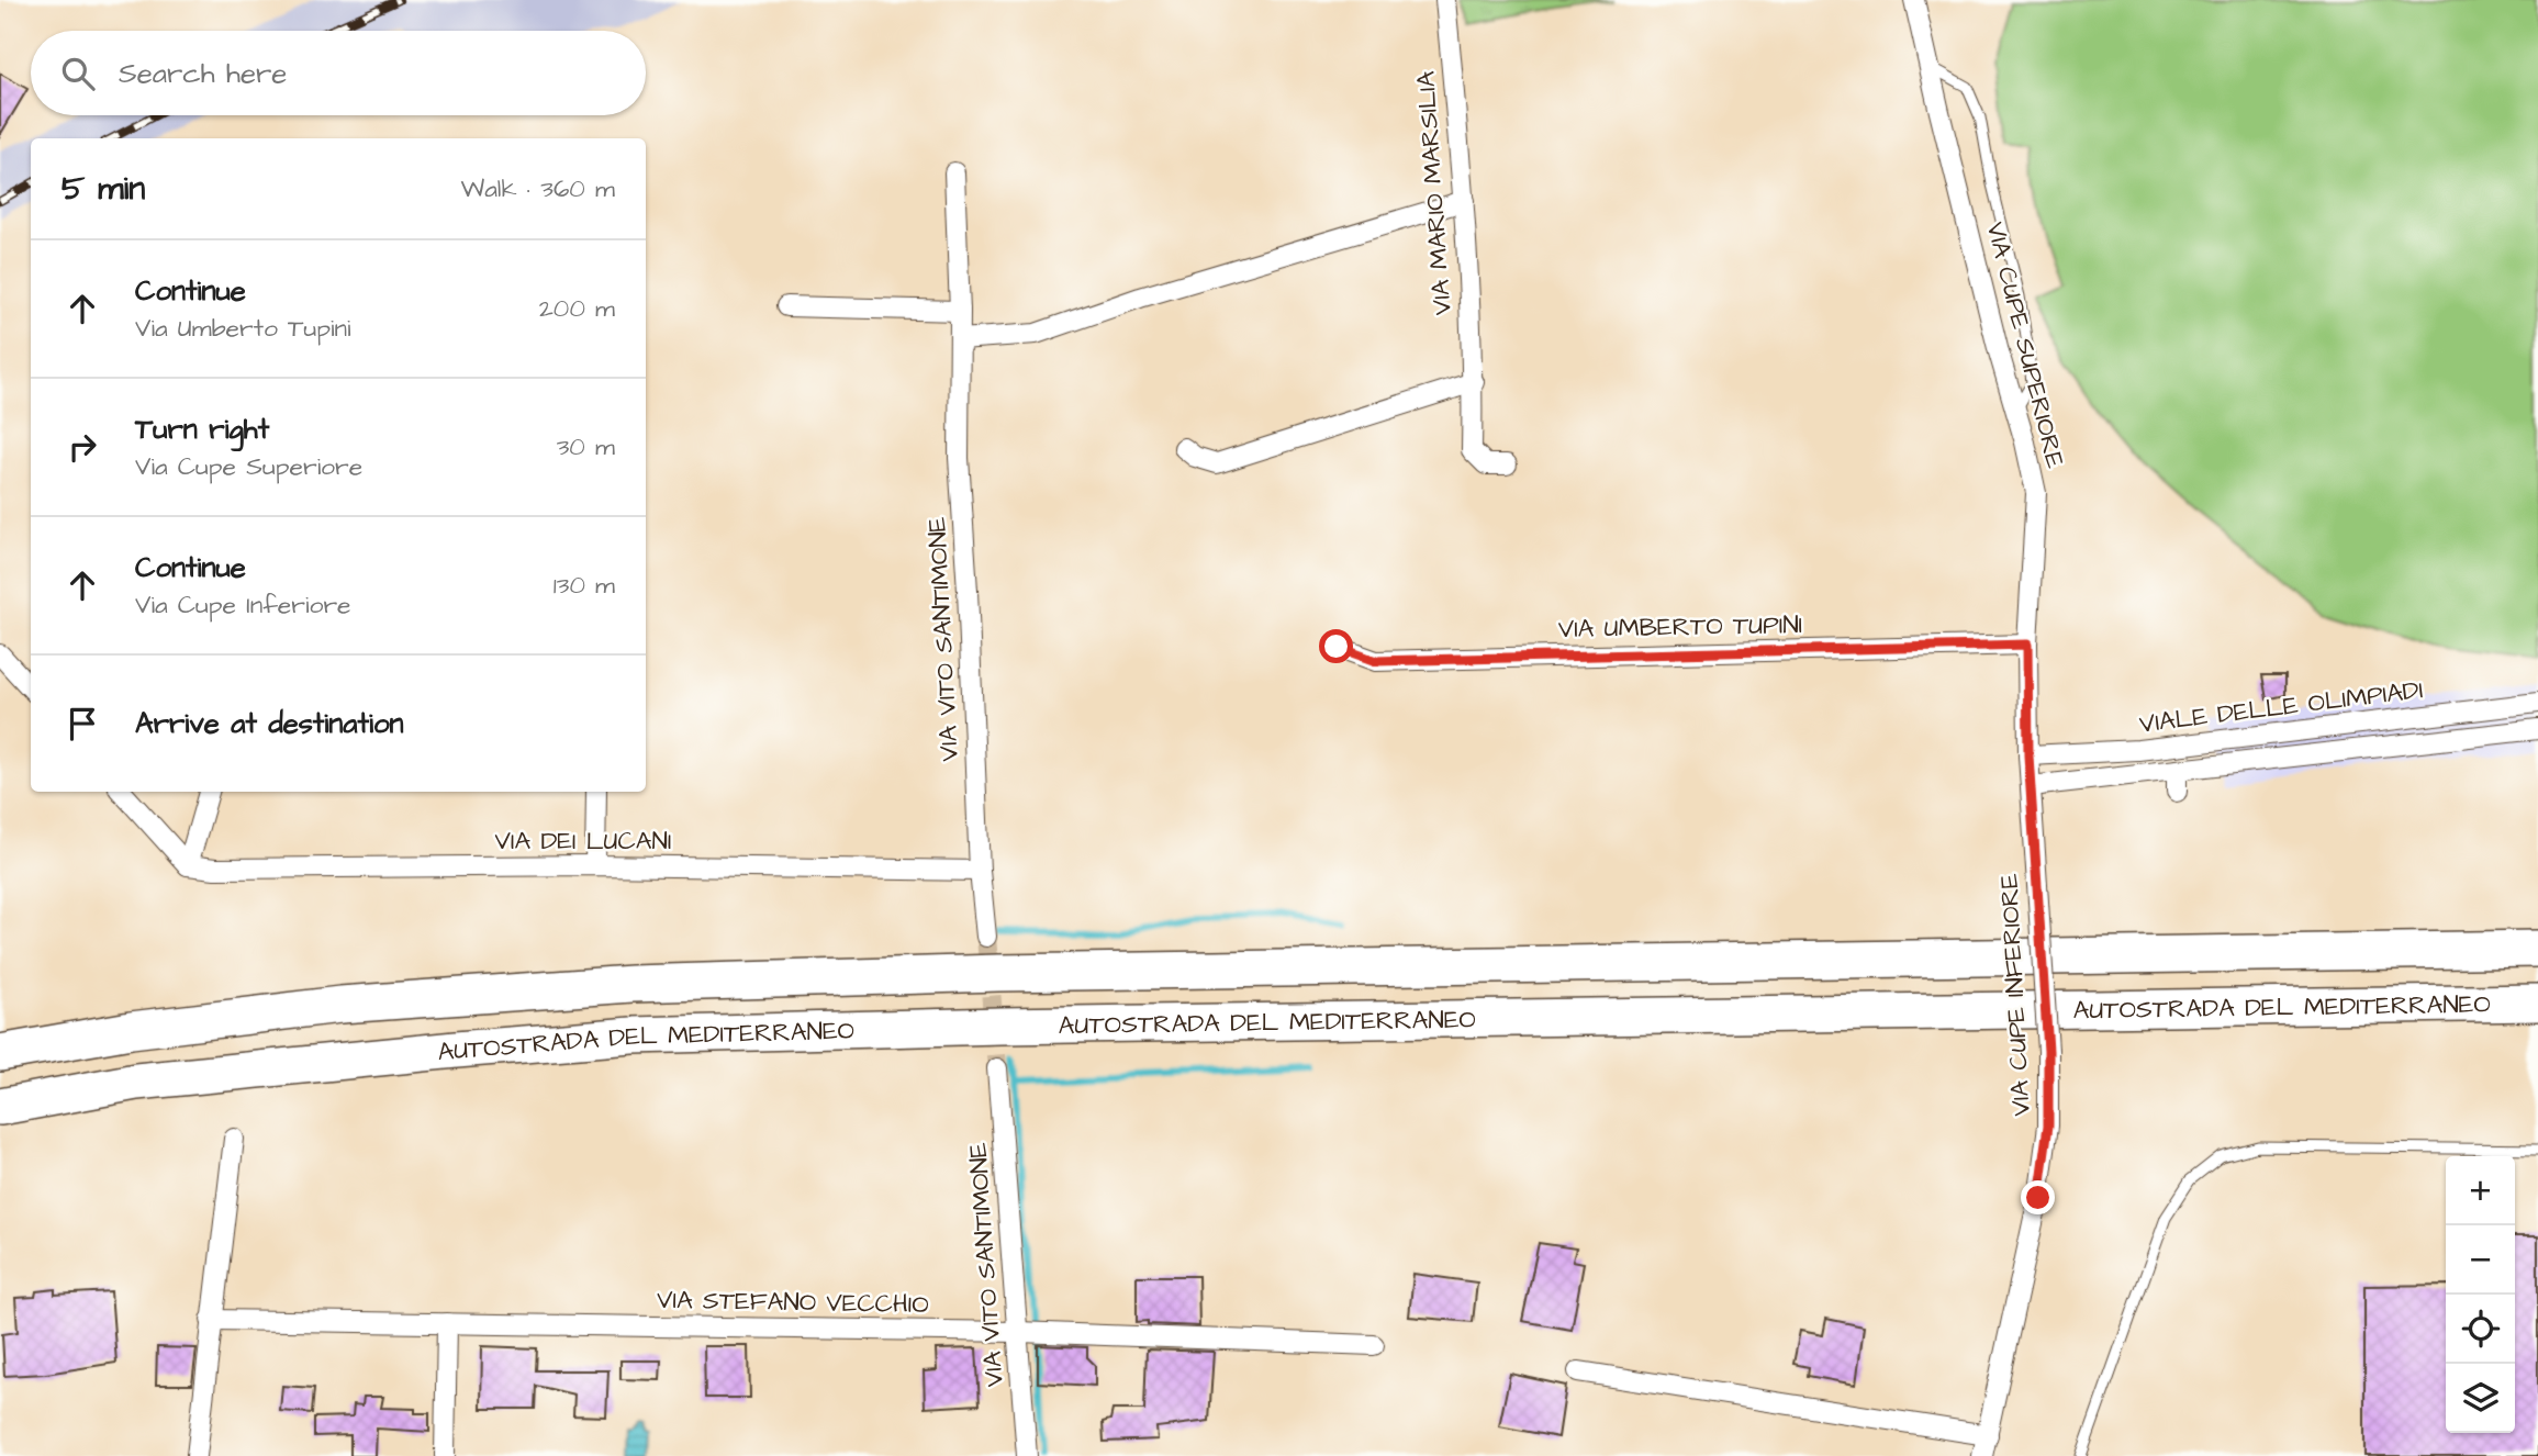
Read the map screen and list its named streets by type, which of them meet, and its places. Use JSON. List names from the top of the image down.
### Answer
{
  "streets": {
    "highway": ["AUTOSTRADA DEL MEDITERRANEO"],
    "street": [
      "VIA MARIO MARSILIA",
      "VIA CUPE SUPERIORE",
      "VIA UMBERTO TUPINI",
      "VIA VITO SANTIMONE",
      "VIALE DELLE OLIMPIADI",
      "VIA DEI LUCANI",
      "VIA CUPE INFERIORE",
      "VIA STEFANO VECCHIO"
    ]
  },
  "crossings": [
    ["VIA CUPE SUPERIORE", "VIA UMBERTO TUPINI"],
    ["VIA CUPE SUPERIORE", "VIALE DELLE OLIMPIADI"],
    ["VIA CUPE SUPERIORE", "VIA CUPE INFERIORE"],
    ["VIA VITO SANTIMONE", "VIA DEI LUCANI"],
    ["VIA VITO SANTIMONE", "VIA STEFANO VECCHIO"],
    ["VIALE DELLE OLIMPIADI", "VIA CUPE INFERIORE"]
  ],
  "page": {
    "search": "Search here",
    "heading": ["5 min", "Walk · 360 m"],
    "list": [
      ["Continue", "Via Umberto Tupini", "200 m"],
      ["Turn right", "Via Cupe Superiore", "30 m"],
      ["Continue", "Via Cupe Inferiore", "130 m"],
      "Arrive at destination"
    ],
    "map_buttons": ["+", "−"]
  }
}
